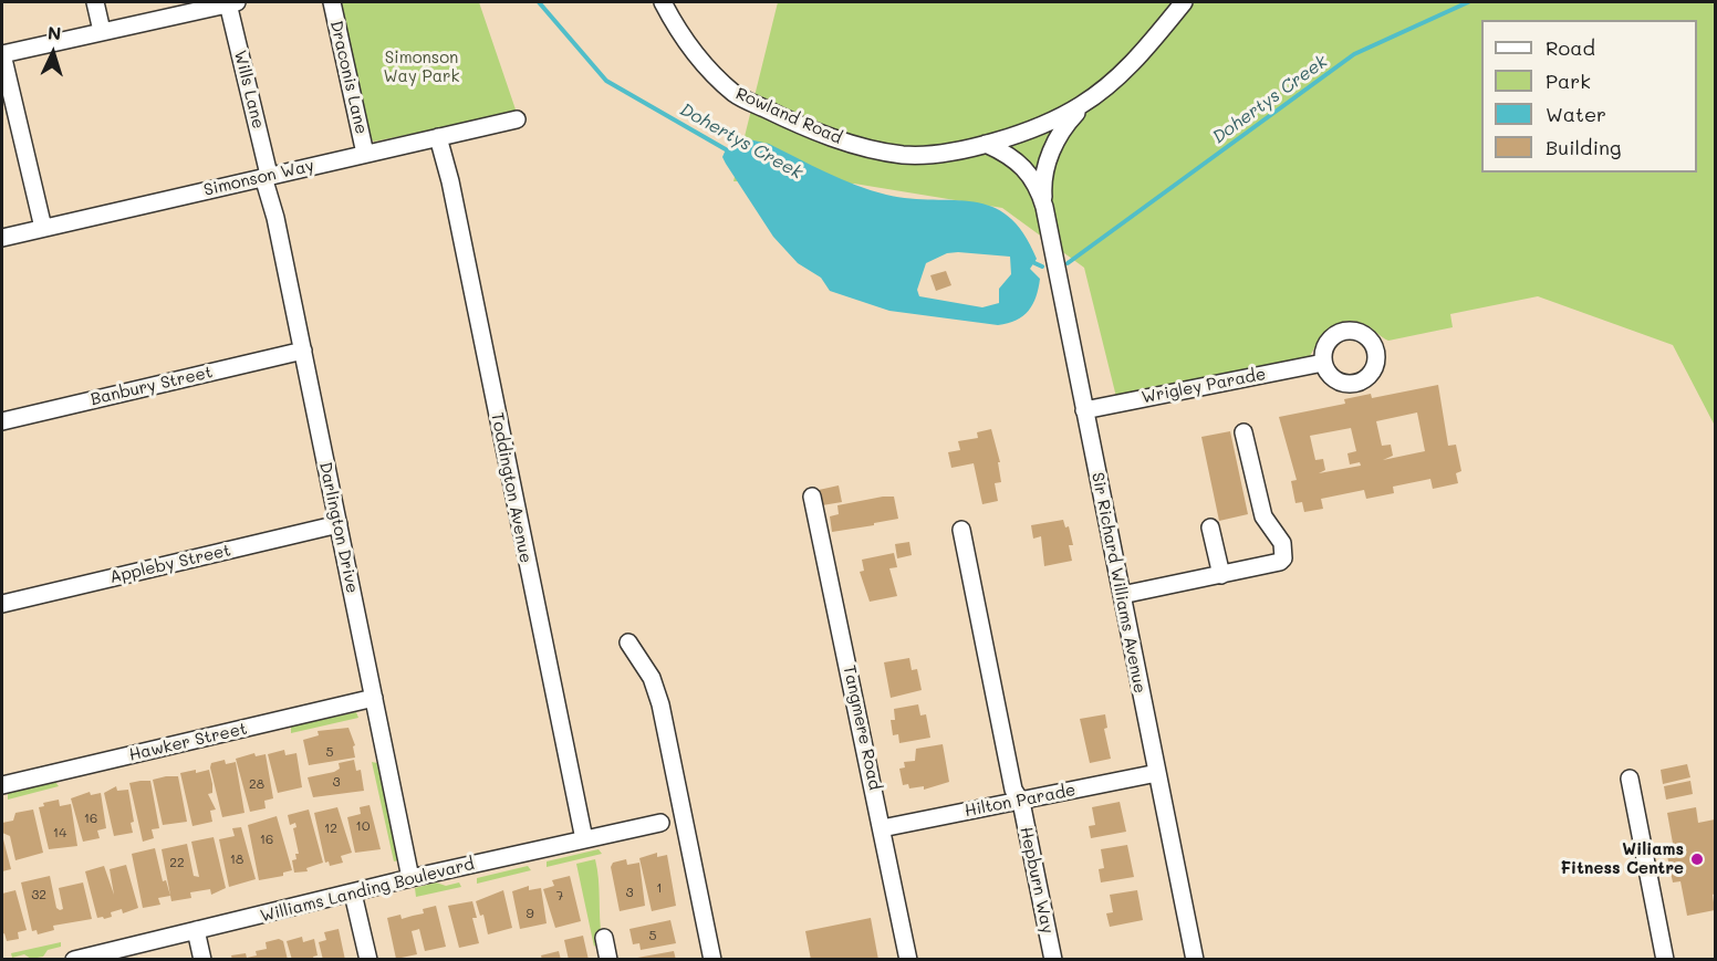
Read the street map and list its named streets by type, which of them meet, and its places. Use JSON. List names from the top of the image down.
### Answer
{
  "streets": {
    "street": [
      "Draconis Lane",
      "Wills Lane",
      "Rowland Road",
      "Simonson Way",
      "Banbury Street",
      "Wrigley Parade",
      "Toddington Avenue",
      "Darlington Drive",
      "Appleby Street",
      "Sir Richard Williams Avenue",
      "Tangmere Road",
      "Hawker Street",
      "Hilton Parade",
      "Hepburn Way",
      "Williams Landing Boulevard"
    ]
  },
  "crossings": [
    ["Draconis Lane", "Simonson Way"],
    ["Wills Lane", "Simonson Way"],
    ["Wills Lane", "Darlington Drive"],
    ["Simonson Way", "Toddington Avenue"],
    ["Simonson Way", "Darlington Drive"],
    ["Banbury Street", "Darlington Drive"],
    ["Wrigley Parade", "Sir Richard Williams Avenue"],
    ["Toddington Avenue", "Williams Landing Boulevard"],
    ["Darlington Drive", "Appleby Street"],
    ["Darlington Drive", "Hawker Street"],
    ["Darlington Drive", "Williams Landing Boulevard"],
    ["Sir Richard Williams Avenue", "Hilton Parade"],
    ["Tangmere Road", "Hilton Parade"],
    ["Hilton Parade", "Hepburn Way"]
  ],
  "water": ["Dohertys Creek"],
  "parks": ["Simonson Way Park"],
  "places": ["Wiliams Fitness Centre"],
  "house_numbers": [
    "5",
    "3",
    "28",
    "16",
    "10",
    "12",
    "14",
    "16",
    "18",
    "22",
    "1",
    "3",
    "32",
    "7",
    "9",
    "5"
  ],
  "legend": [
    "Road",
    "Park",
    "Water",
    "Building"
  ],
  "north": "top"
}
